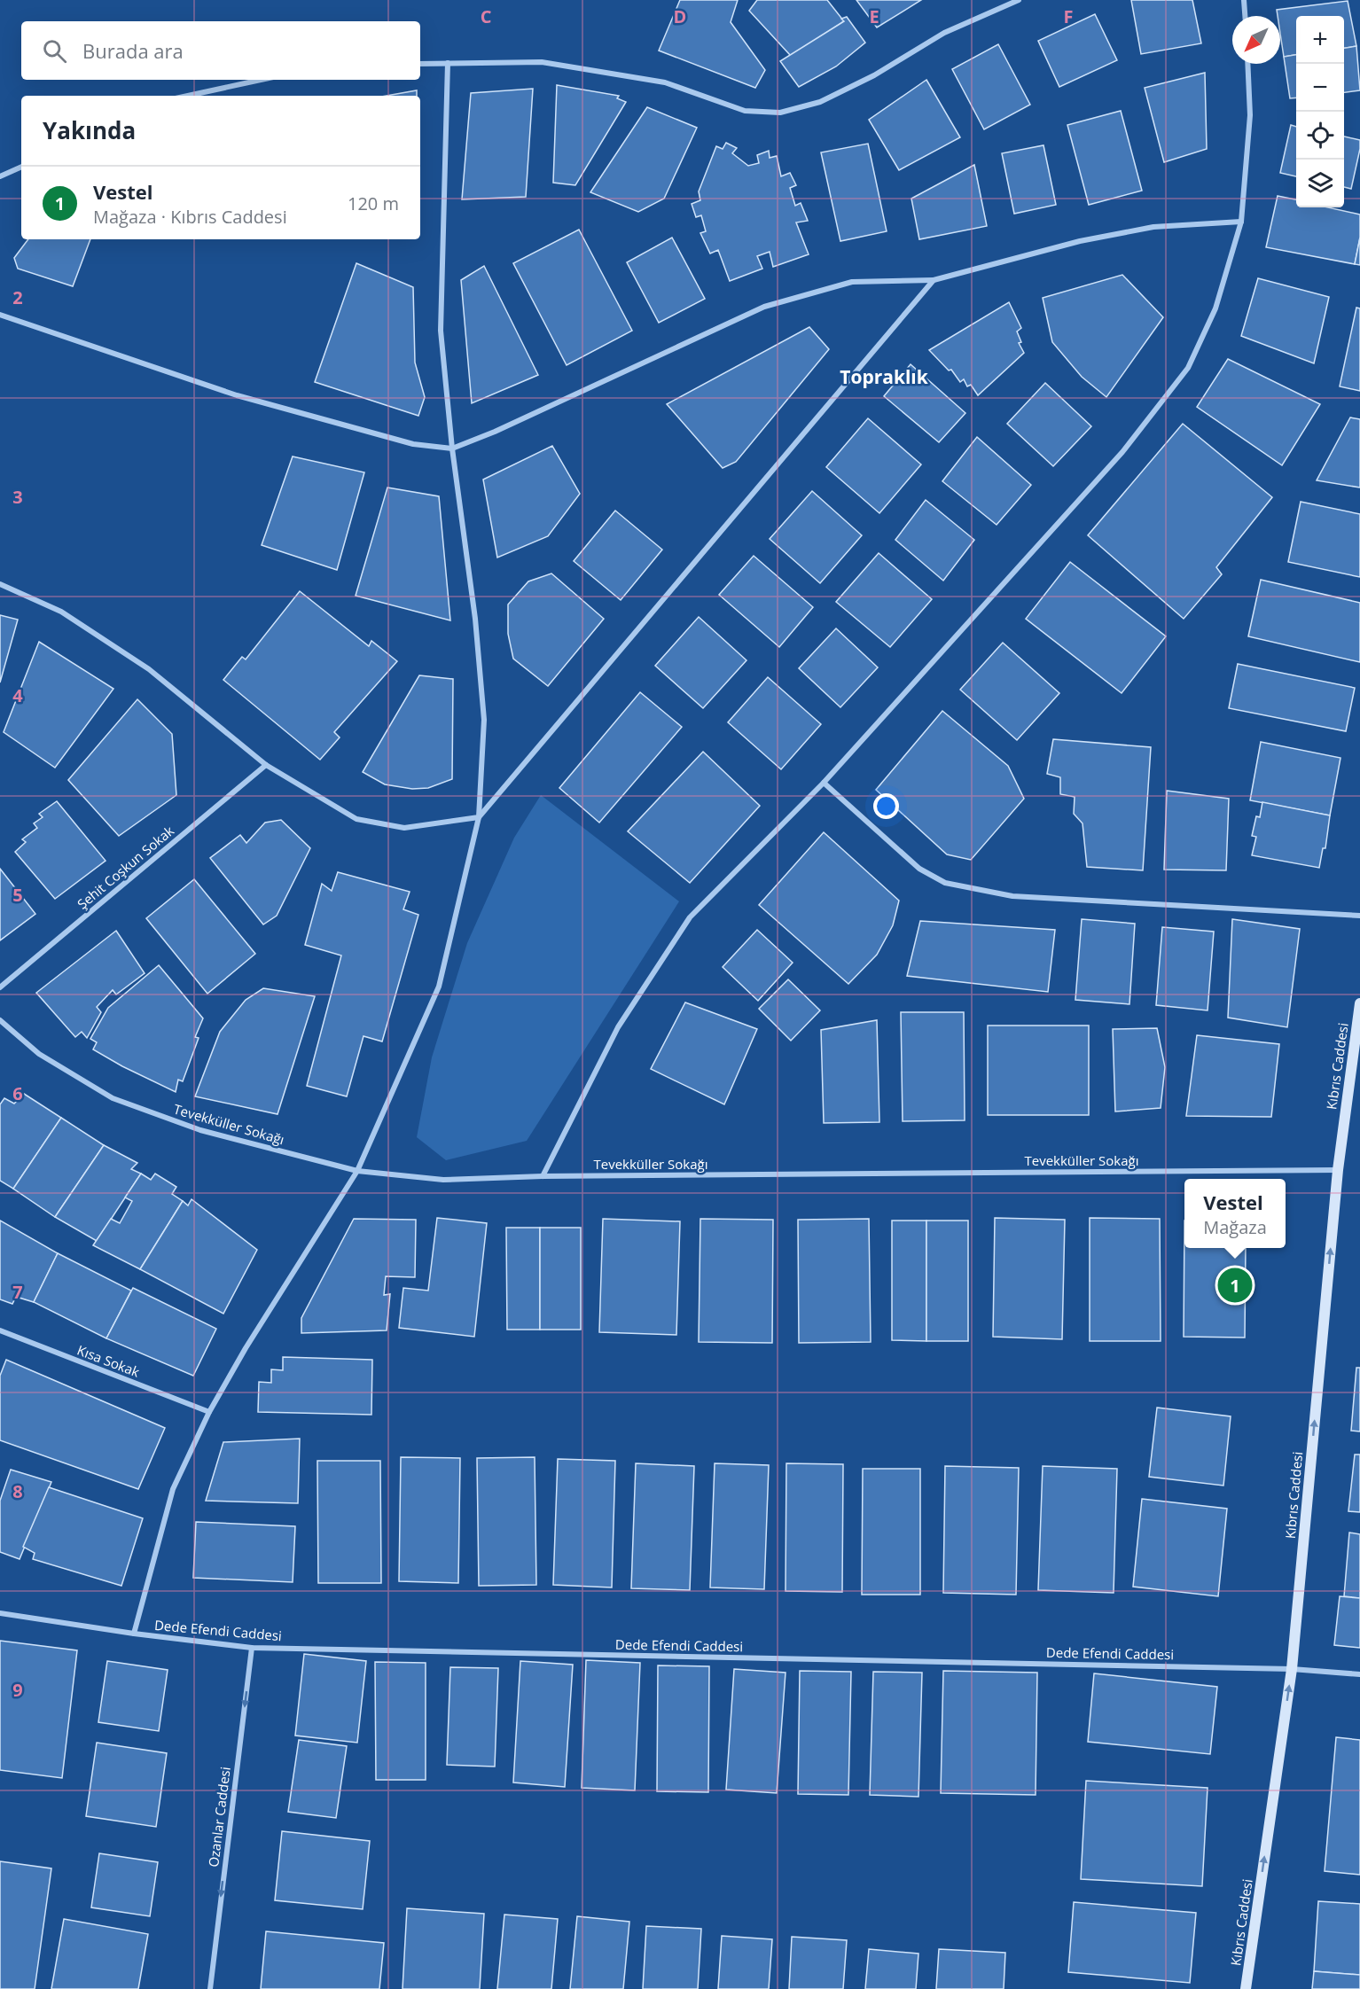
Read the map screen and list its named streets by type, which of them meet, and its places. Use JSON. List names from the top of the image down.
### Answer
{
  "streets": {
    "main road": ["Kıbrıs Caddesi"],
    "street": [
      "Şehit Coşkun Sokak",
      "Tevekküller Sokağı",
      "Kısa Sokak",
      "Dede Efendi Caddesi",
      "Ozanlar Caddesi"
    ]
  },
  "crossings": [
    ["Kıbrıs Caddesi", "Tevekküller Sokağı"],
    ["Kıbrıs Caddesi", "Dede Efendi Caddesi"],
    ["Dede Efendi Caddesi", "Ozanlar Caddesi"]
  ],
  "one_way": ["Kıbrıs Caddesi", "Ozanlar Caddesi"],
  "districts": ["Topraklık"],
  "north": "bottom left",
  "page": {
    "map_buttons": ["+", "−"],
    "search": "Burada ara",
    "heading": "Yakında",
    "list": [
      {
        "mark": "1",
        "name": "Vestel",
        "note": "Mağaza · Kıbrıs Caddesi",
        "value": "120 m"
      }
    ],
    "popup": ["Vestel", "Mağaza"],
    "pins": "1"
  },
  "grid": {
    "columns": [
      "C",
      "D",
      "E",
      "F"
    ],
    "rows": [
      "2",
      "3",
      "4",
      "5",
      "6",
      "7",
      "8",
      "9"
    ]
  }
}
